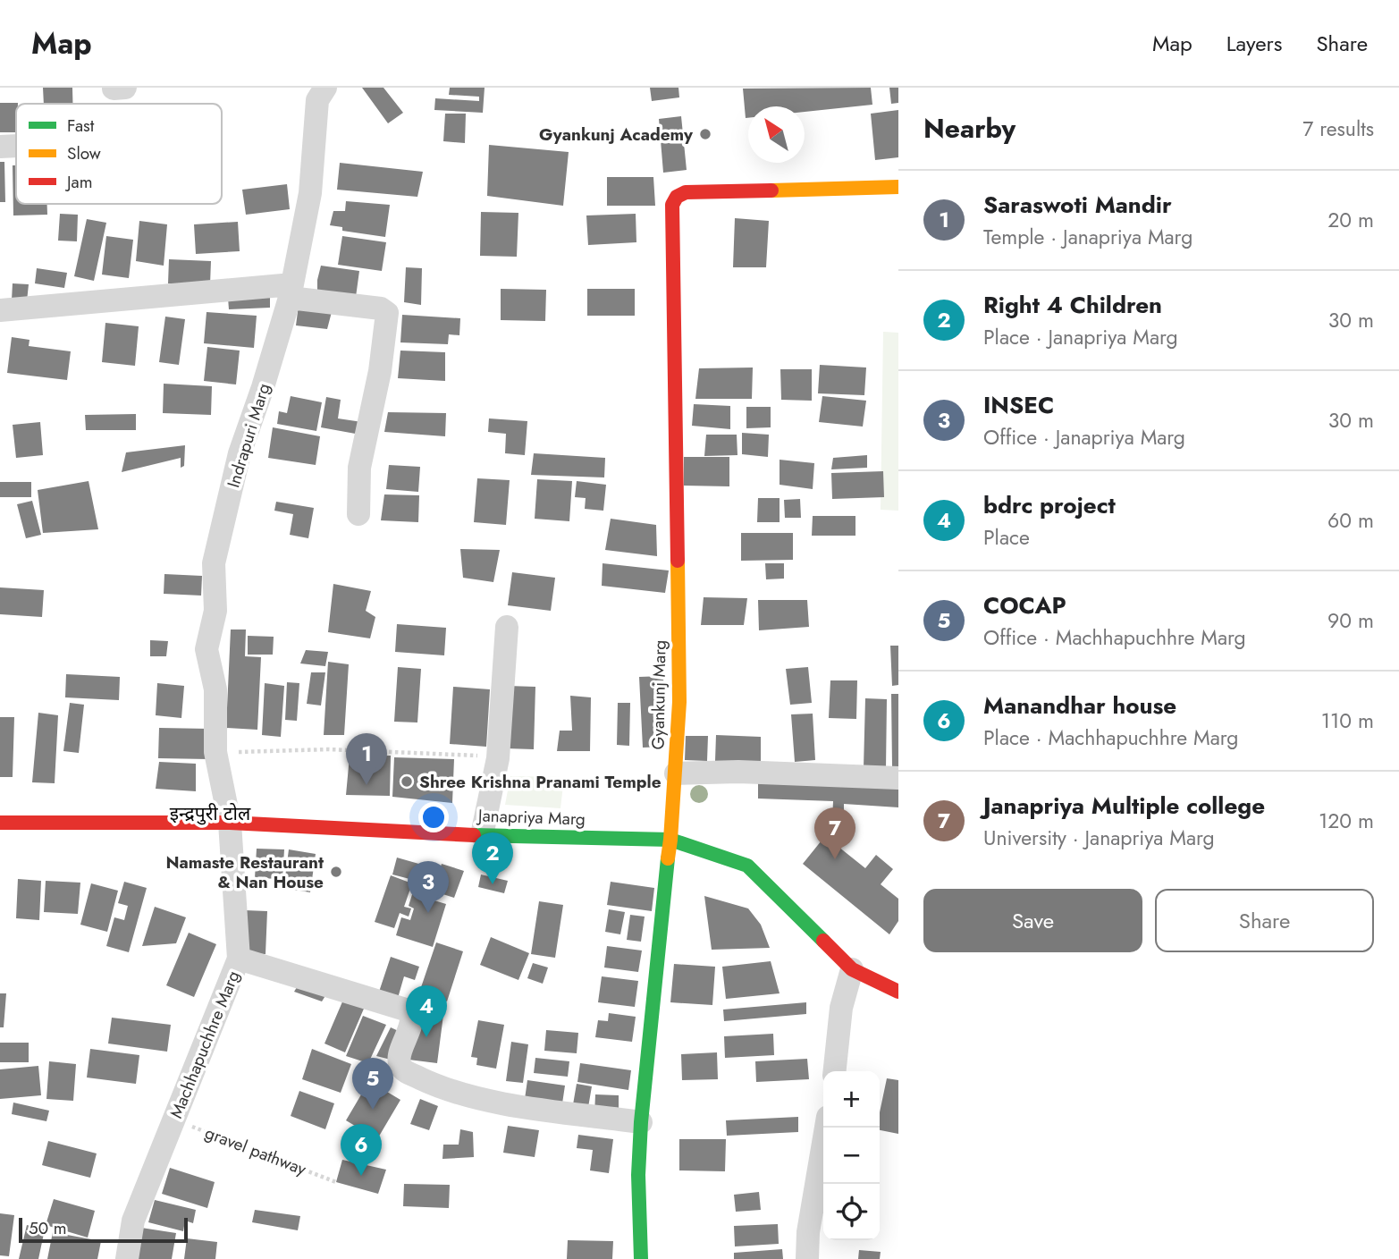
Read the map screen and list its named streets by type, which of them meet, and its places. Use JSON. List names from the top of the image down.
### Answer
{
  "streets": {
    "street": [
      "Indrapuri Marg",
      "Gyankunj Marg",
      "Janapriya Marg",
      "Machhapuchhre Marg"
    ],
    "path": ["gravel pathway"]
  },
  "crossings": [
    ["Indrapuri Marg", "Janapriya Marg"],
    ["Indrapuri Marg", "Machhapuchhre Marg"],
    ["Gyankunj Marg", "Janapriya Marg"],
    ["Janapriya Marg", "Machhapuchhre Marg"],
    ["Machhapuchhre Marg", "gravel pathway"]
  ],
  "districts": ["इन्द्रपुरी टोल"],
  "places": ["Gyankunj Academy", "Shree Krishna Pranami Temple", "Namaste Restaurant & Nan House"],
  "legend": ["Fast", "Slow", "Jam"],
  "scale_bar": "50 m",
  "north": "top left",
  "page": {
    "header": "Map",
    "nav": ["Map", "Layers", "Share"],
    "heading": ["Nearby", "7 results"],
    "list": [
      {
        "mark": "1",
        "name": "Saraswoti Mandir",
        "note": "Temple · Janapriya Marg",
        "value": "20 m"
      },
      {
        "mark": "2",
        "name": "Right 4 Children",
        "note": "Place · Janapriya Marg",
        "value": "30 m"
      },
      {
        "mark": "3",
        "name": "INSEC",
        "note": "Office · Janapriya Marg",
        "value": "30 m"
      },
      {
        "mark": "4",
        "name": "bdrc project",
        "note": "Place",
        "value": "60 m"
      },
      {
        "mark": "5",
        "name": "COCAP",
        "note": "Office · Machhapuchhre Marg",
        "value": "90 m"
      },
      {
        "mark": "6",
        "name": "Manandhar house",
        "note": "Place · Machhapuchhre Marg",
        "value": "110 m"
      },
      {
        "mark": "7",
        "name": "Janapriya Multiple college",
        "note": "University · Janapriya Marg",
        "value": "120 m"
      }
    ],
    "pins": [
      "1",
      "7",
      "2",
      "3",
      "4",
      "5",
      "6"
    ],
    "buttons": ["Save", "Share"],
    "map_buttons": ["+", "−"],
    "scale": "50 m"
  }
}
